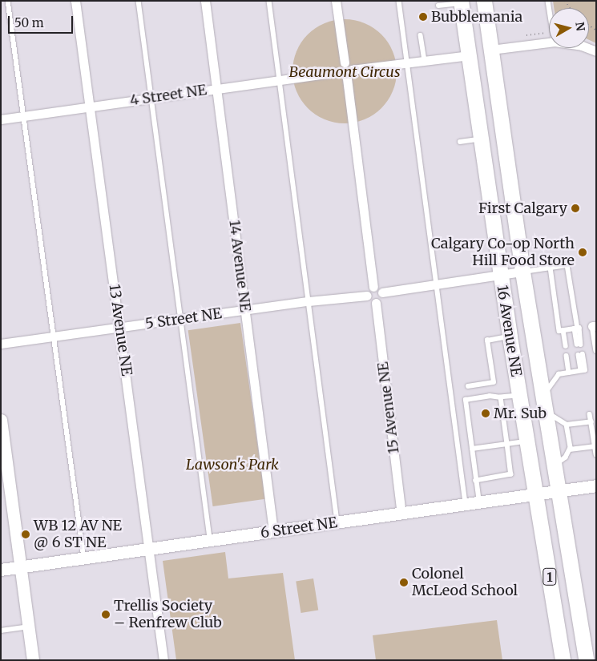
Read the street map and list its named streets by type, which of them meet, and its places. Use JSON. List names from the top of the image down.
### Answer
{
  "streets": {
    "highway": ["16 Avenue NE", "1"],
    "street": [
      "4 Street NE",
      "14 Avenue NE",
      "5 Street NE",
      "13 Avenue NE",
      "15 Avenue NE",
      "6 Street NE"
    ]
  },
  "crossings": [
    ["4 Street NE", "14 Avenue NE"],
    ["4 Street NE", "13 Avenue NE"],
    ["14 Avenue NE", "5 Street NE"],
    ["14 Avenue NE", "6 Street NE"],
    ["5 Street NE", "13 Avenue NE"],
    ["5 Street NE", "15 Avenue NE"],
    ["13 Avenue NE", "6 Street NE"],
    ["16 Avenue NE", "6 Street NE"],
    ["15 Avenue NE", "6 Street NE"]
  ],
  "parks": ["Beaumont Circus", "Lawson's Park"],
  "places": [
    "Bubblemania",
    "First Calgary",
    "Calgary Co-op North Hill Food Store",
    "Mr. Sub",
    "WB 12 AV NE @ 6 ST NE",
    "Colonel McLeod School",
    "Trellis Society – Renfrew Club"
  ],
  "scale_bar": "50 m",
  "north": "right"
}
